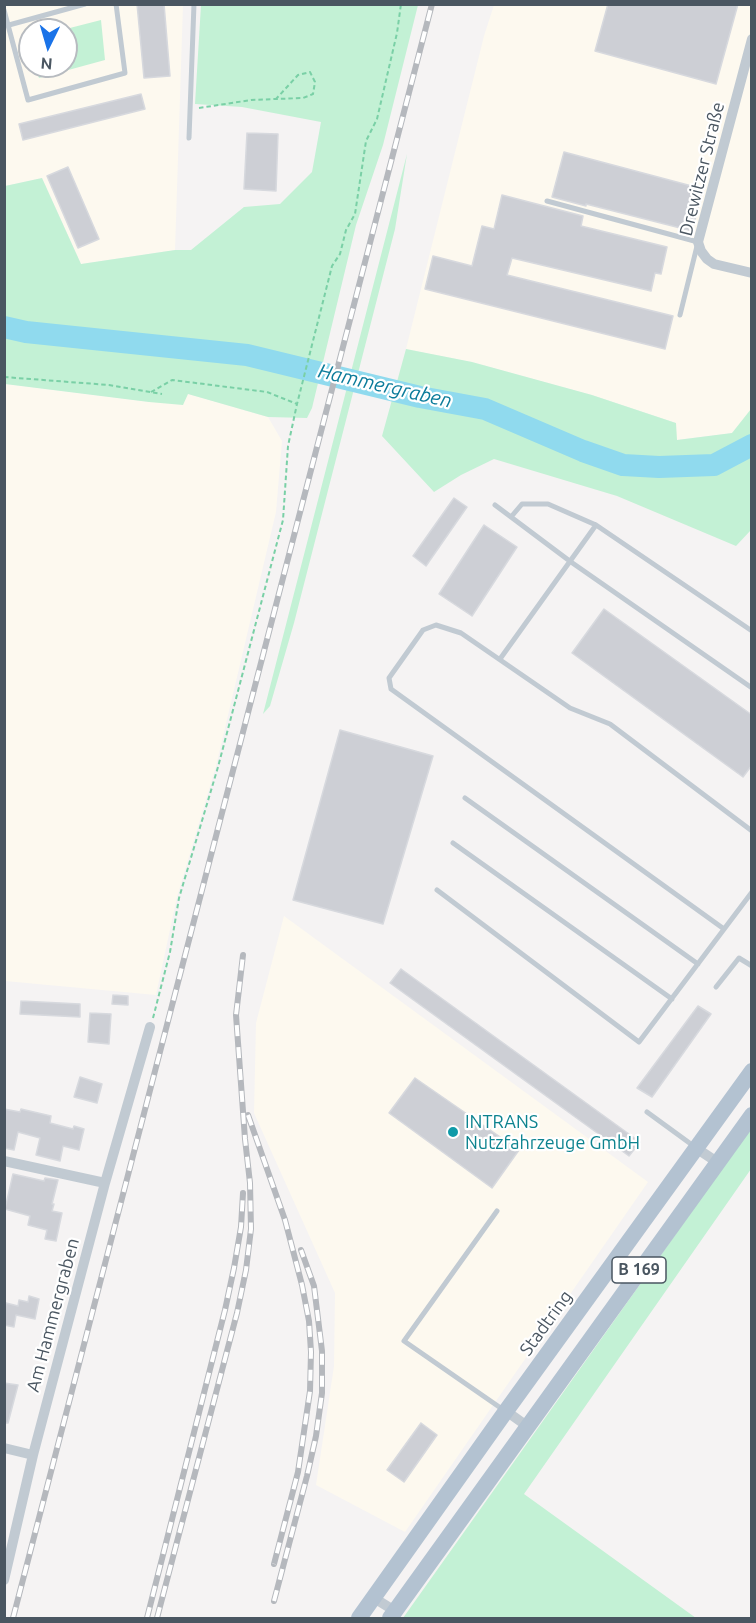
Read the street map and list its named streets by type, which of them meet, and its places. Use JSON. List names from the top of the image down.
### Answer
{
  "streets": {
    "main road": ["B 169", "Stadtring"],
    "street": ["Drewitzer Straße", "Am Hammergraben"]
  },
  "crossings": [
    ["B 169", "Stadtring"]
  ],
  "water": ["Hammergraben"],
  "places": ["INTRANS Nutzfahrzeuge GmbH"],
  "north": "bottom"
}
